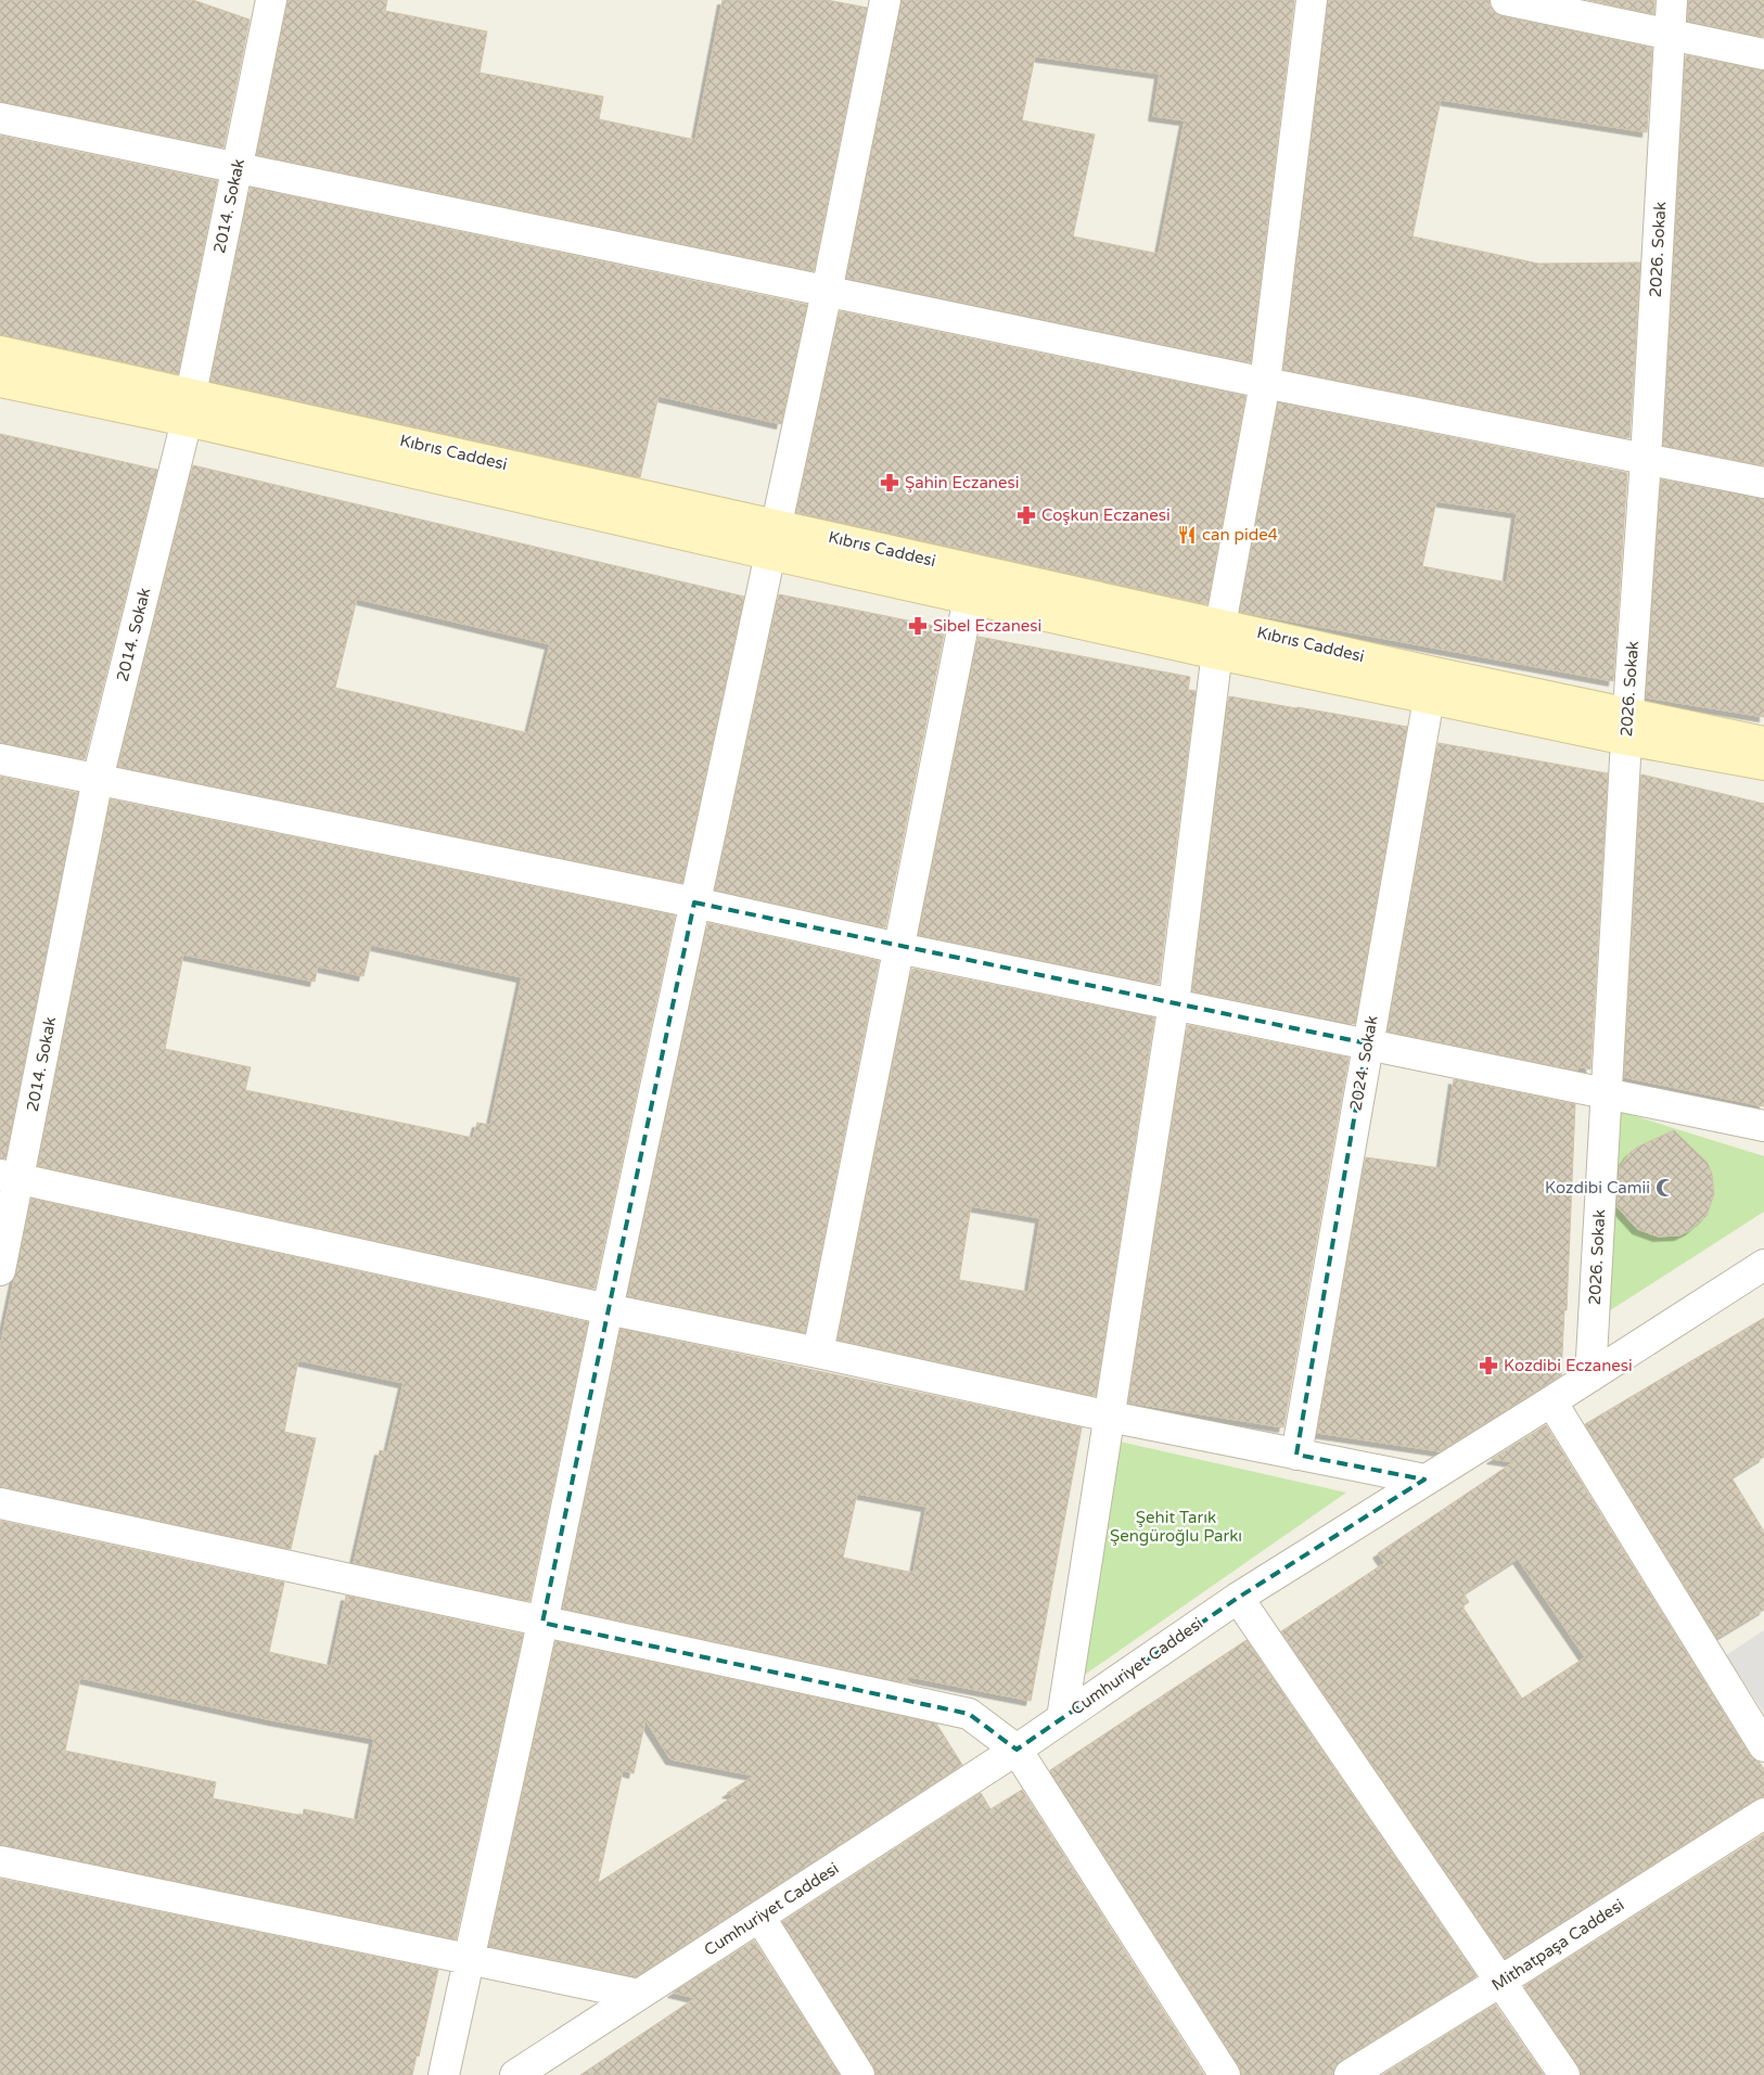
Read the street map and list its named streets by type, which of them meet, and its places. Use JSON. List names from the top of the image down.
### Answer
{
  "streets": {
    "main road": ["Kıbrıs Caddesi"],
    "street": [
      "2014. Sokak",
      "2026. Sokak",
      "2024. Sokak",
      "Cumhuriyet Caddesi",
      "Mithatpaşa Caddesi"
    ]
  },
  "crossings": [
    ["2014. Sokak", "Kıbrıs Caddesi"],
    ["2026. Sokak", "Kıbrıs Caddesi"],
    ["2026. Sokak", "Cumhuriyet Caddesi"],
    ["Kıbrıs Caddesi", "2024. Sokak"]
  ],
  "parks": ["Şehit Tarık Şengüroğlu Parkı"],
  "places": {
    "pharmacy": [
      "Şahin Eczanesi",
      "Coşkun Eczanesi",
      "Sibel Eczanesi",
      "Kozdibi Eczanesi"
    ],
    "restaurant": ["can pide4"],
    "mosque": ["Kozdibi Camii"]
  }
}
